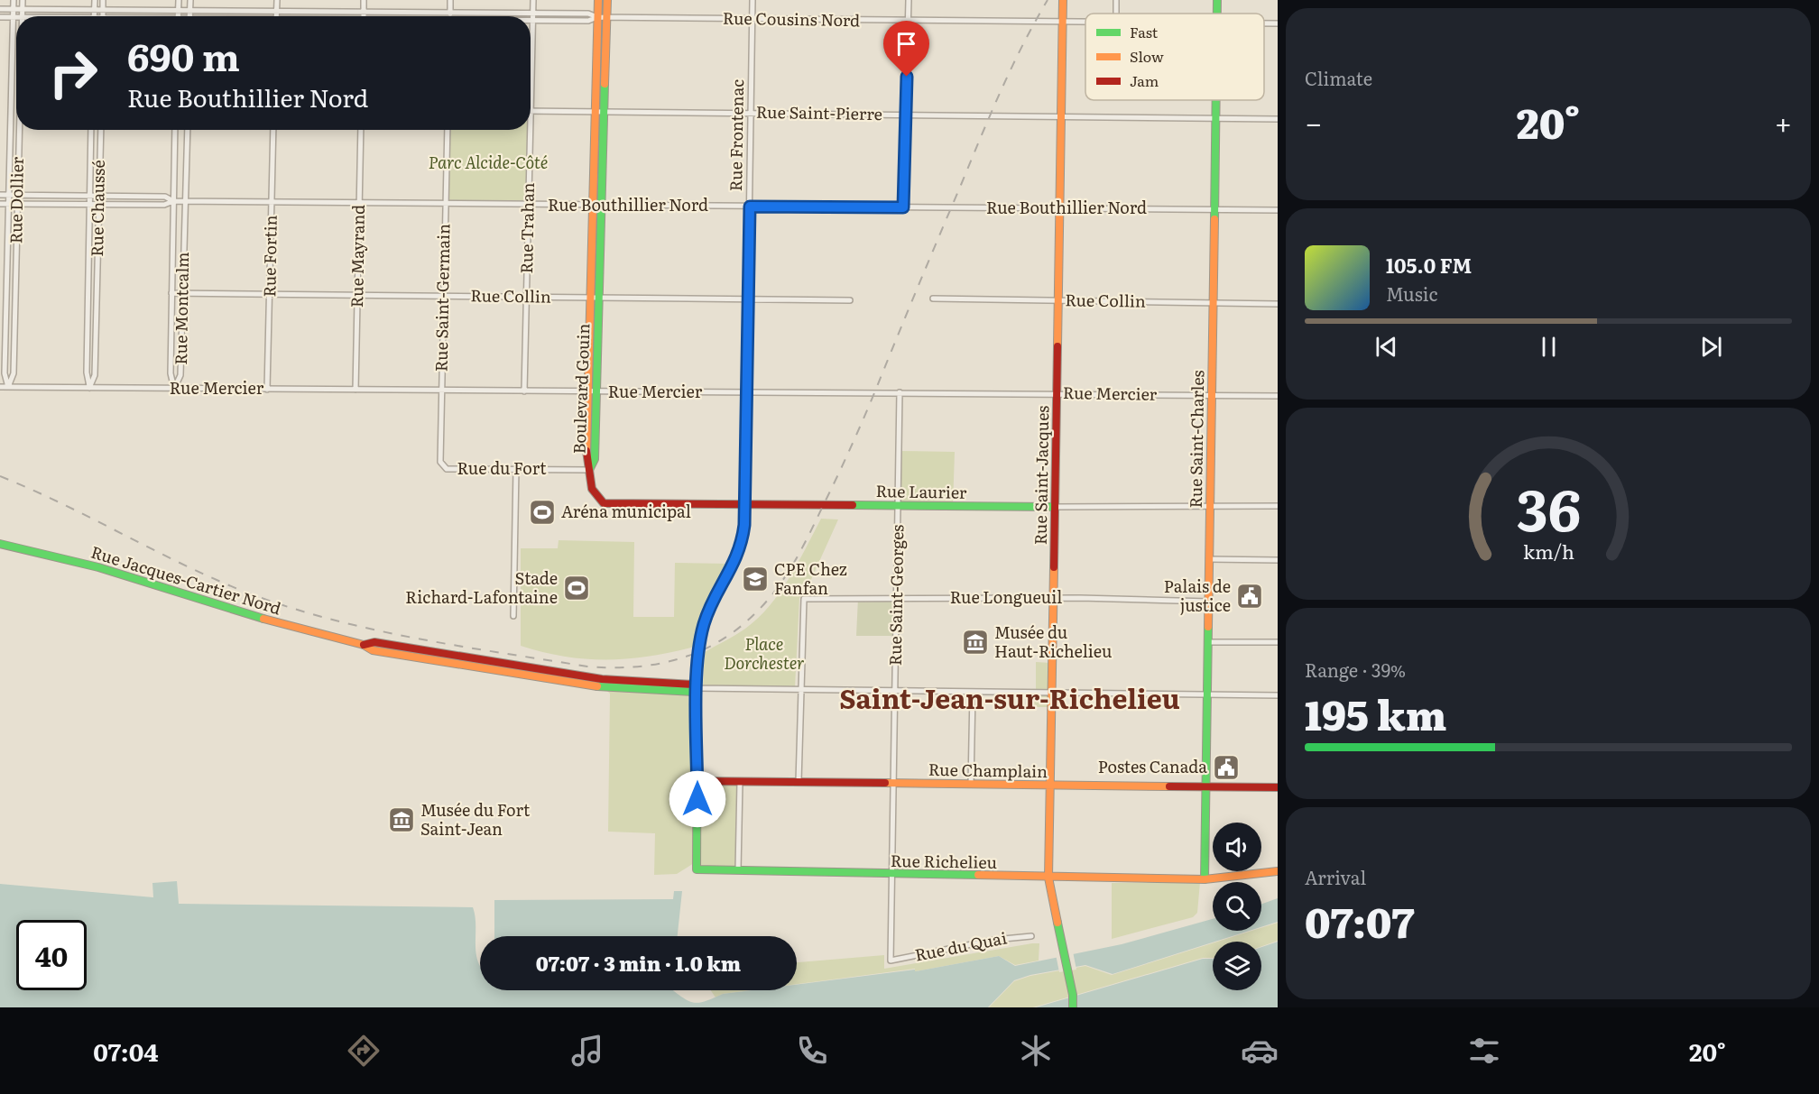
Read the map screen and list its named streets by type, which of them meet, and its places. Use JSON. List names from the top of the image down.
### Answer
{
  "streets": {
    "street": [
      "Rue Cousins Nord",
      "Rue Saint-Pierre",
      "Rue Frontenac",
      "Rue Dollier",
      "Rue Bouthillier Nord",
      "Rue Chaussé",
      "Rue Trahan",
      "Rue Fortin",
      "Rue Mayrand",
      "Rue Collin",
      "Rue Saint-Germain",
      "Rue Montcalm",
      "Rue Mercier",
      "Boulevard Gouin",
      "Rue Saint-Charles",
      "Rue du Fort",
      "Rue Saint-Jacques",
      "Rue Laurier",
      "Rue Jacques-Cartier Nord",
      "Rue Saint-Georges",
      "Rue Longueuil",
      "Rue Champlain",
      "Rue Richelieu",
      "Rue du Quai"
    ]
  },
  "crossings": [
    ["Rue Cousins Nord", "Rue Frontenac"],
    ["Rue Cousins Nord", "Rue Dollier"],
    ["Rue Cousins Nord", "Rue Trahan"],
    ["Rue Cousins Nord", "Boulevard Gouin"],
    ["Rue Cousins Nord", "Rue Saint-Jacques"],
    ["Rue Saint-Pierre", "Rue Frontenac"],
    ["Rue Saint-Pierre", "Rue Trahan"],
    ["Rue Saint-Pierre", "Boulevard Gouin"],
    ["Rue Saint-Pierre", "Rue Saint-Charles"],
    ["Rue Saint-Pierre", "Rue Saint-Jacques"],
    ["Rue Frontenac", "Rue Bouthillier Nord"],
    ["Rue Frontenac", "Rue Collin"],
    ["Rue Frontenac", "Rue Mercier"],
    ["Rue Frontenac", "Rue Laurier"],
    ["Rue Frontenac", "Rue Jacques-Cartier Nord"],
    ["Rue Frontenac", "Rue Champlain"],
    ["Rue Frontenac", "Rue Richelieu"],
    ["Rue Dollier", "Rue Bouthillier Nord"],
    ["Rue Dollier", "Rue Mercier"],
    ["Rue Bouthillier Nord", "Rue Chaussé"],
    ["Rue Bouthillier Nord", "Rue Trahan"],
    ["Rue Bouthillier Nord", "Rue Fortin"],
    ["Rue Bouthillier Nord", "Rue Mayrand"],
    ["Rue Bouthillier Nord", "Rue Saint-Germain"],
    ["Rue Bouthillier Nord", "Rue Montcalm"],
    ["Rue Bouthillier Nord", "Boulevard Gouin"],
    ["Rue Bouthillier Nord", "Rue Saint-Charles"],
    ["Rue Bouthillier Nord", "Rue Saint-Jacques"],
    ["Rue Chaussé", "Rue Mercier"],
    ["Rue Trahan", "Rue Collin"],
    ["Rue Trahan", "Rue Mercier"],
    ["Rue Fortin", "Rue Collin"],
    ["Rue Fortin", "Rue Mercier"],
    ["Rue Mayrand", "Rue Collin"],
    ["Rue Mayrand", "Rue Mercier"],
    ["Rue Collin", "Rue Saint-Germain"],
    ["Rue Collin", "Rue Montcalm"],
    ["Rue Collin", "Boulevard Gouin"],
    ["Rue Collin", "Rue Saint-Charles"],
    ["Rue Collin", "Rue Saint-Jacques"],
    ["Rue Saint-Germain", "Rue Mercier"],
    ["Rue Saint-Germain", "Rue du Fort"],
    ["Rue Montcalm", "Rue Mercier"],
    ["Rue Mercier", "Boulevard Gouin"],
    ["Rue Mercier", "Rue Saint-Charles"],
    ["Rue Mercier", "Rue Saint-Jacques"],
    ["Rue Mercier", "Rue Saint-Georges"],
    ["Boulevard Gouin", "Rue du Fort"],
    ["Boulevard Gouin", "Rue Laurier"],
    ["Rue Saint-Charles", "Rue Laurier"],
    ["Rue Saint-Charles", "Rue Jacques-Cartier Nord"],
    ["Rue Saint-Charles", "Rue Longueuil"],
    ["Rue Saint-Charles", "Rue Champlain"],
    ["Rue Saint-Charles", "Rue Richelieu"],
    ["Rue du Fort", "Rue Laurier"],
    ["Rue Saint-Jacques", "Rue Laurier"],
    ["Rue Saint-Jacques", "Rue Jacques-Cartier Nord"],
    ["Rue Saint-Jacques", "Rue Longueuil"],
    ["Rue Saint-Jacques", "Rue Champlain"],
    ["Rue Saint-Jacques", "Rue Richelieu"],
    ["Rue Laurier", "Rue Saint-Georges"],
    ["Rue Jacques-Cartier Nord", "Rue Saint-Georges"],
    ["Rue Jacques-Cartier Nord", "Rue Longueuil"],
    ["Rue Saint-Georges", "Rue Longueuil"],
    ["Rue Saint-Georges", "Rue Champlain"],
    ["Rue Saint-Georges", "Rue Richelieu"],
    ["Rue Saint-Georges", "Rue du Quai"],
    ["Rue Champlain", "Rue Richelieu"]
  ],
  "districts": ["Saint-Jean-sur-Richelieu"],
  "parks": ["Parc Alcide-Côté", "Place Dorchester"],
  "places": {
    "sports": ["Aréna municipal", "Stade Richard-Lafontaine"],
    "school or university": ["CPE Chez Fanfan"],
    "public building": ["Palais de justice", "Postes Canada"],
    "museum": ["Musée du Haut-Richelieu", "Musée du Fort Saint-Jean"]
  },
  "legend": ["Fast", "Slow", "Jam"],
  "page": {
    "tile": [
      "Climate",
      ["Range · 39%", "195 km"],
      ["Arrival", "07:07"]
    ],
    "turn": ["690 m", "Rue Bouthillier Nord"],
    "heat": ["−", "20°", "+"],
    "song": ["105.0 FM", "Music"],
    "limit": "40",
    "trip": "07:07 · 3 min · 1.0 km",
    "tabs": ["07:04", "20°"],
    "gauge": ["36", "km/h"]
  }
}
